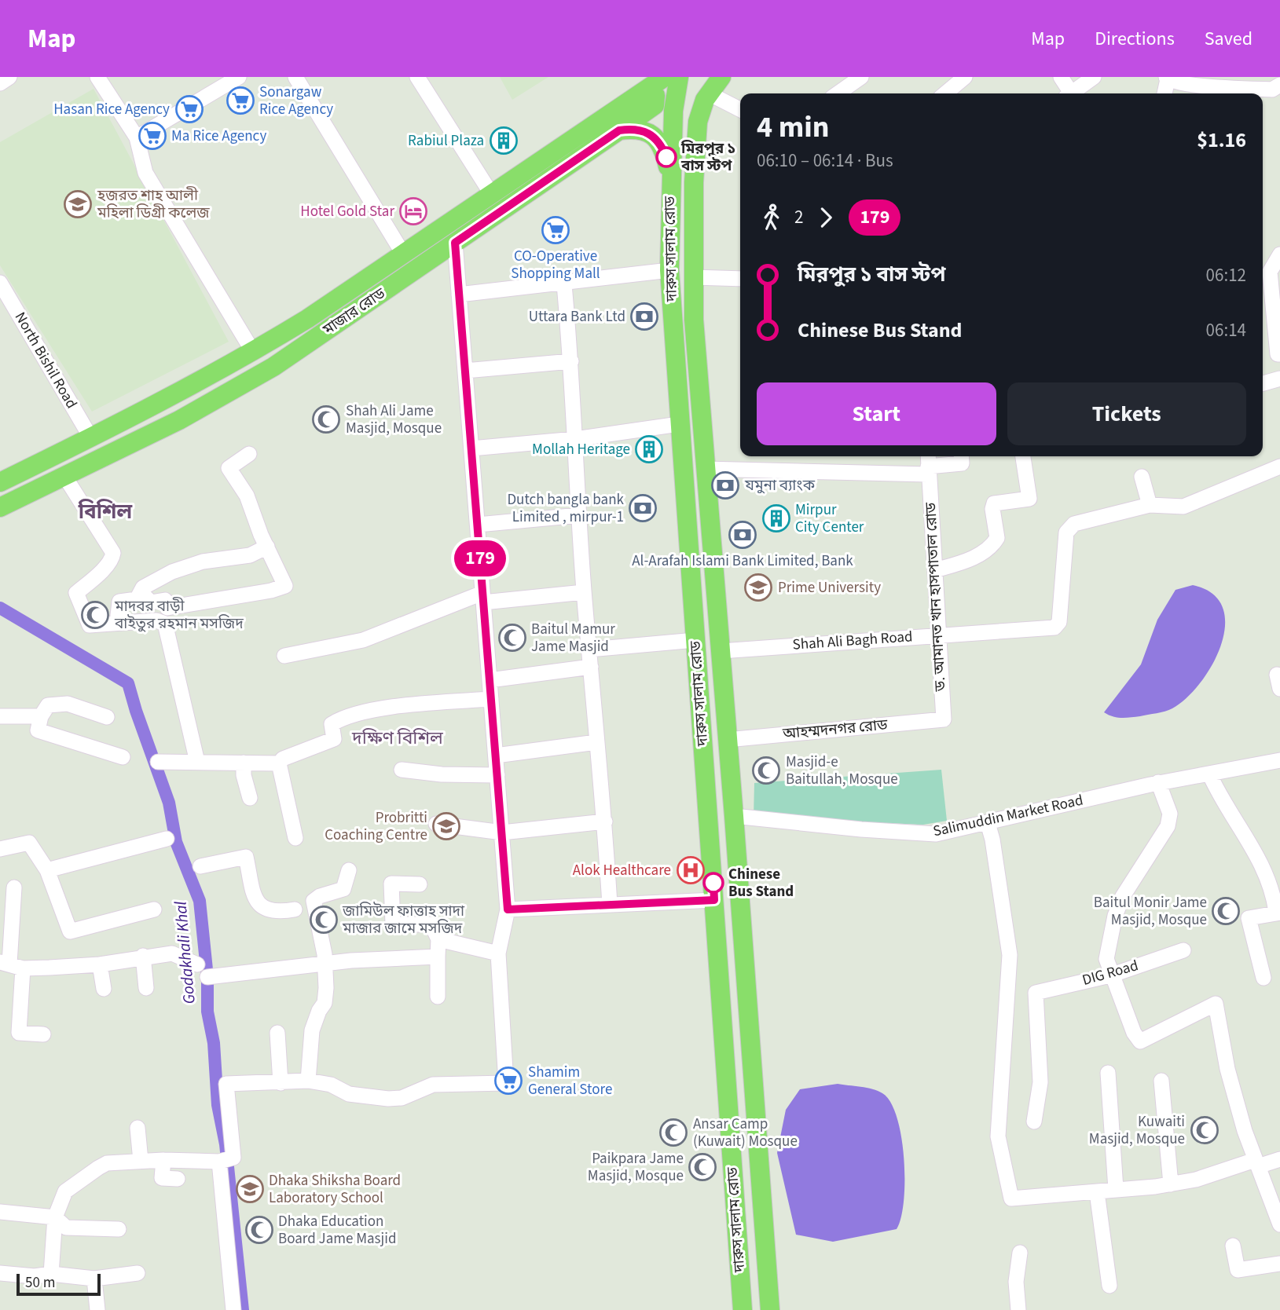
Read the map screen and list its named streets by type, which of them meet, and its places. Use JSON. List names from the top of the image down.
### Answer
{
  "streets": {
    "main road": ["দারুস সালাম রোড", "মাজার রোড"],
    "street": [
      "North Bishil Road",
      "ড. আমানত খান হাসপাতাল রোড",
      "Shah Ali Bagh Road",
      "আহম্মদনগর রোড",
      "Salimuddin Market Road",
      "DIG Road"
    ]
  },
  "crossings": [
    ["দারুস সালাম রোড", "Shah Ali Bagh Road"],
    ["দারুস সালাম রোড", "আহম্মদনগর রোড"],
    ["দারুস সালাম রোড", "Salimuddin Market Road"],
    ["মাজার রোড", "North Bishil Road"],
    ["ড. আমানত খান হাসপাতাল রোড", "Shah Ali Bagh Road"],
    ["ড. আমানত খান হাসপাতাল রোড", "আহম্মদনগর রোড"]
  ],
  "districts": ["বিশিল", "দক্ষিণ বিশিল"],
  "water": ["Godakhali Khal"],
  "places": {
    "supermarket": [
      "Sonargaw Rice Agency",
      "Hasan Rice Agency",
      "Ma Rice Agency",
      "CO-Operative Shopping Mall",
      "Shamim General Store"
    ],
    "building": ["Rabiul Plaza", "Mollah Heritage", "Mirpur City Center"],
    "other": ["মিরপুর ১ বাস স্টপ", "Chinese Bus Stand"],
    "school or university": [
      "হজরত শাহ আলী মহিলা ডিগ্রী কলেজ",
      "Prime University",
      "Probritti Coaching Centre",
      "Dhaka Shiksha Board Laboratory School"
    ],
    "hotel": ["Hotel Gold Star"],
    "bank": [
      "Uttara Bank Ltd",
      "যমুনা ব্যাংক",
      "Dutch bangla bank Limited , mirpur-1",
      "Al-Arafah Islami Bank Limited, Bank"
    ],
    "mosque": [
      "Shah Ali Jame Masjid, Mosque",
      "মাদবর বাড়ী বাইতুর রহমান মসজিদ",
      "Baitul Mamur Jame Masjid",
      "Masjid-e Baitullah, Mosque",
      "Baitul Monir Jame Masjid, Mosque",
      "জামিউল ফাত্তাহ সাদা মাজার জামে মসজিদ",
      "Kuwaiti Masjid, Mosque",
      "Ansar Camp (Kuwait) Mosque",
      "Paikpara Jame Masjid, Mosque",
      "Dhaka Education Board Jame Masjid"
    ],
    "hospital": ["Alok Healthcare"]
  },
  "lines": ["bus line 179"],
  "scale_bar": "50 m",
  "page": {
    "header": "Map",
    "nav": ["Map", "Directions", "Saved"],
    "on_map": "179",
    "heading": ["4 min", "06:10 – 06:14 · Bus", "$1.16"],
    "legs": ["2", "179"],
    "list": [
      {
        "name": "মিরপুর ১ বাস স্টপ",
        "value": "06:12"
      },
      {
        "name": "Chinese Bus Stand",
        "value": "06:14"
      }
    ],
    "buttons": ["Start", "Tickets"],
    "scale": "50 m"
  }
}
